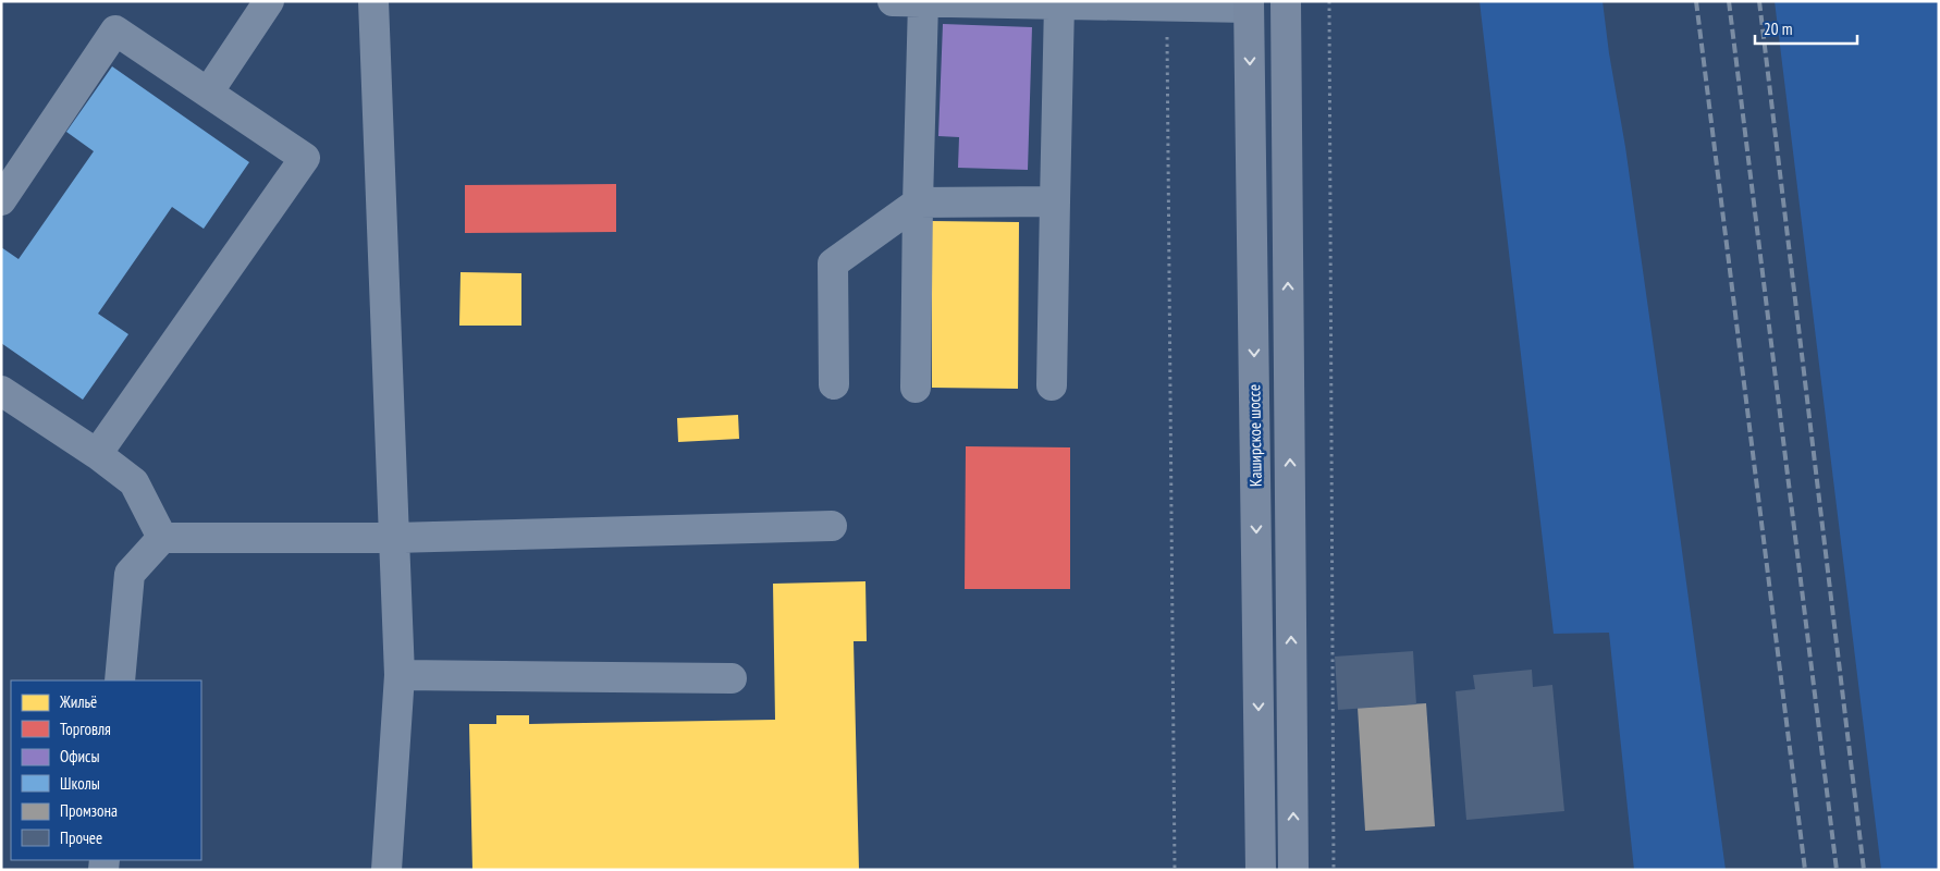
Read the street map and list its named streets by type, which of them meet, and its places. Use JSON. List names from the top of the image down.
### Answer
{
  "streets": {
    "main road": ["Каширское шоссе"]
  },
  "legend": [
    "Жильё",
    "Торговля",
    "Офисы",
    "Школы",
    "Промзона",
    "Прочее"
  ],
  "scale_bar": "20 m"
}
